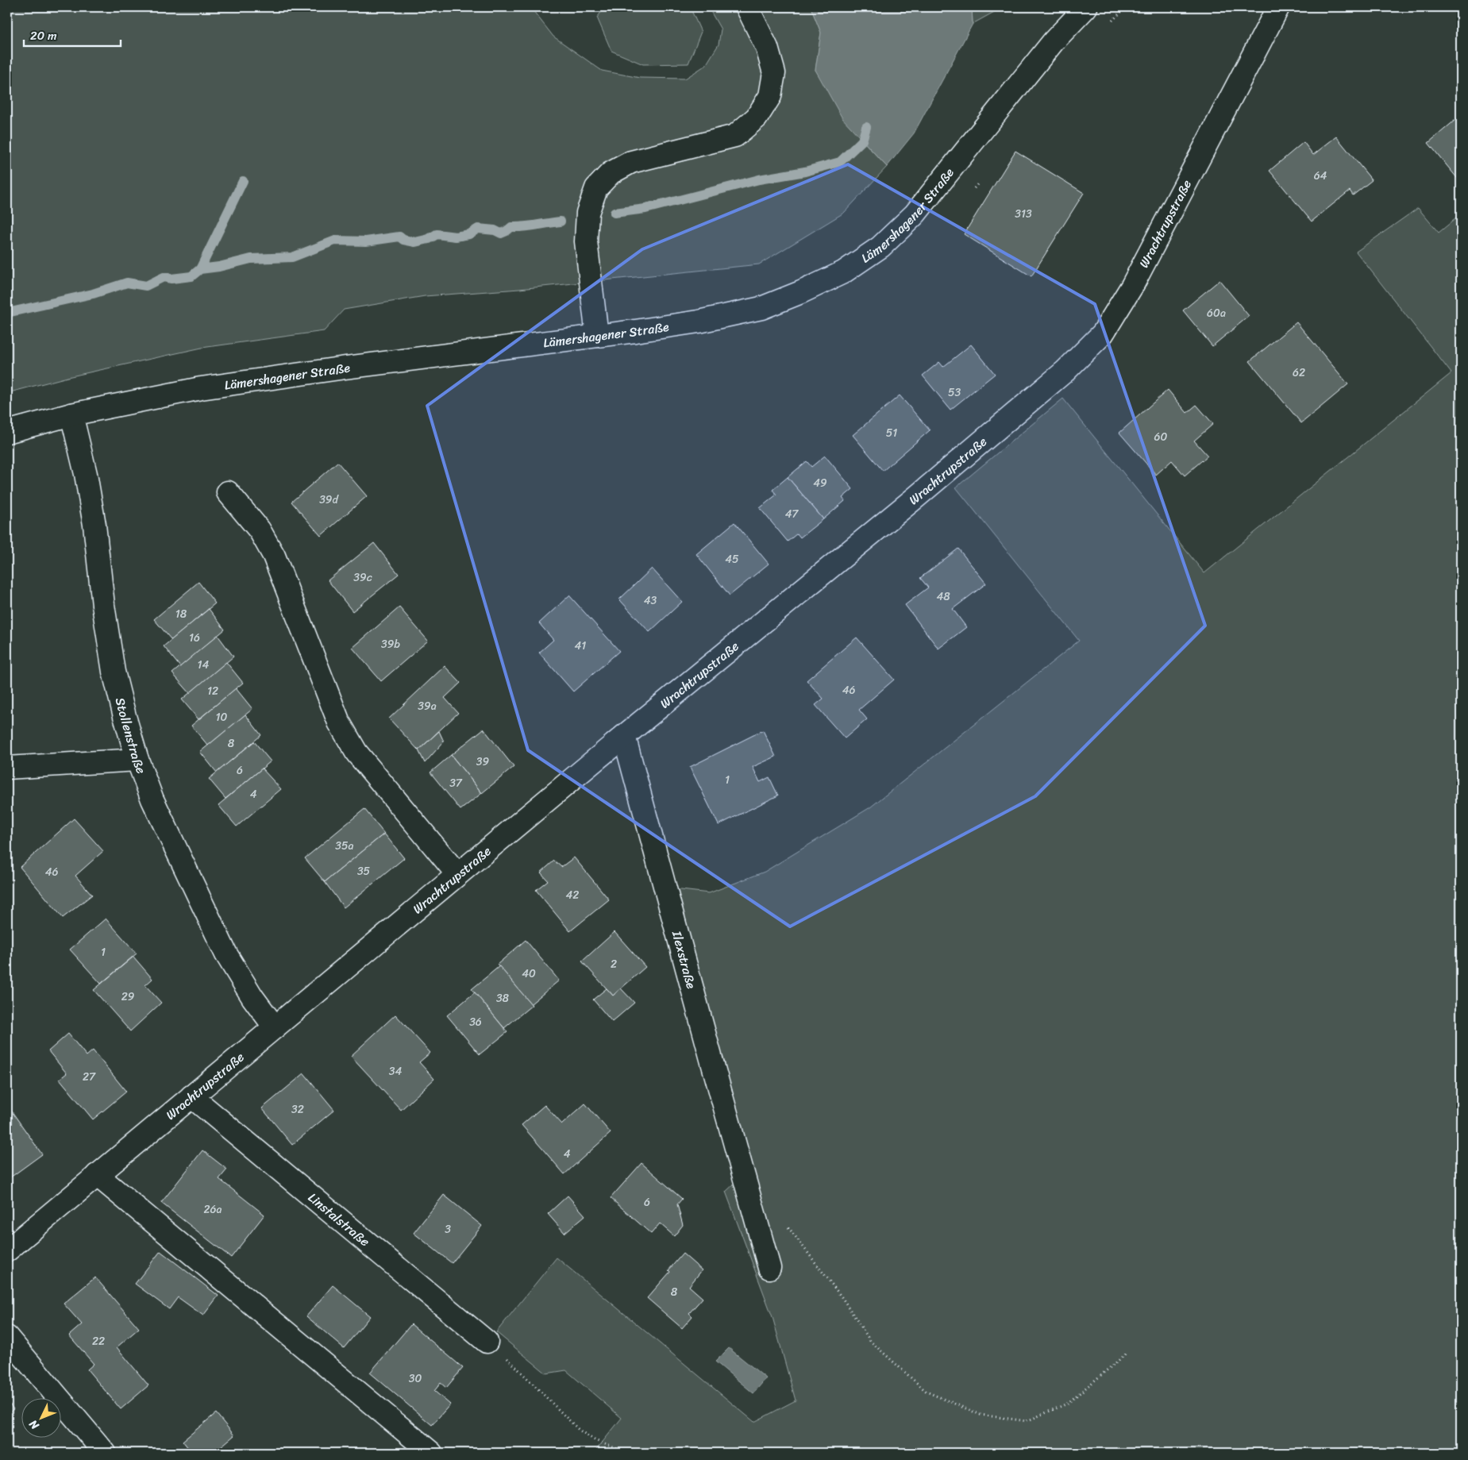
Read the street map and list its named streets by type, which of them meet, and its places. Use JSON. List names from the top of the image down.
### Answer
{
  "streets": {
    "street": [
      "Lämershagener Straße",
      "Wrachtrupstraße",
      "Stollenstraße",
      "Ilexstraße",
      "Linstalstraße"
    ]
  },
  "crossings": [
    ["Lämershagener Straße", "Stollenstraße"],
    ["Wrachtrupstraße", "Stollenstraße"],
    ["Wrachtrupstraße", "Ilexstraße"],
    ["Wrachtrupstraße", "Linstalstraße"]
  ],
  "house_numbers": [
    "64",
    "313",
    "60a",
    "62",
    "53",
    "51",
    "60",
    "49",
    "39d",
    "47",
    "45",
    "39c",
    "48",
    "43",
    "18",
    "16",
    "39b",
    "41",
    "14",
    "46",
    "12",
    "39a",
    "10",
    "8",
    "39",
    "6",
    "1",
    "37",
    "4",
    "35a",
    "35",
    "46",
    "42",
    "1",
    "2",
    "40",
    "29",
    "38",
    "36",
    "34",
    "27",
    "32",
    "4",
    "6",
    "26a",
    "3",
    "8",
    "22",
    "30"
  ],
  "scale_bar": "20 m",
  "north": "bottom left"
}
